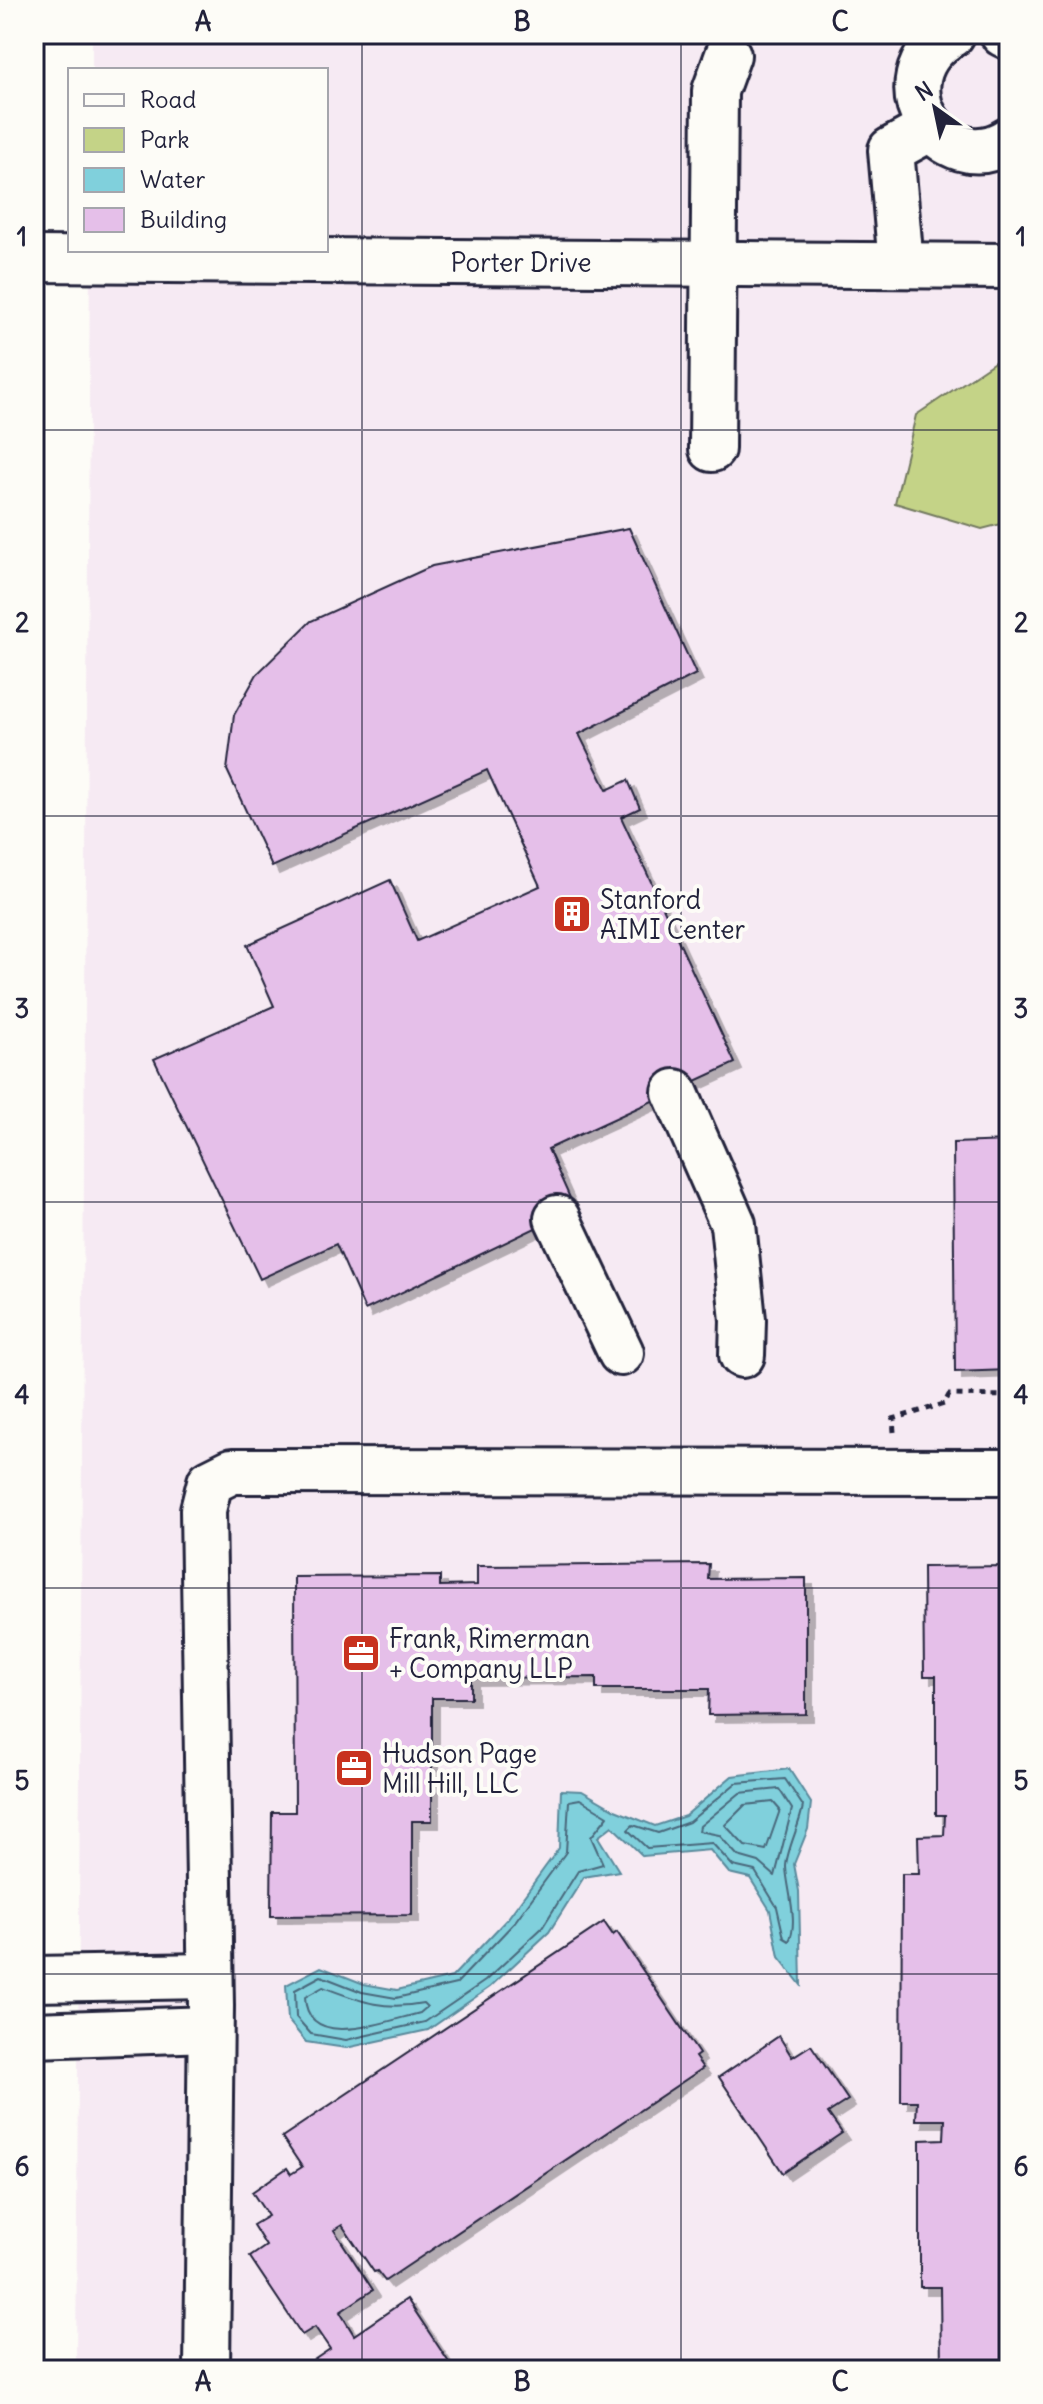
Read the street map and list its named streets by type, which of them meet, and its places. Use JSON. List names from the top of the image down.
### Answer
{
  "streets": {
    "street": ["Porter Drive"]
  },
  "places": {
    "building": ["Stanford AIMI Center"],
    "office": ["Frank, Rimerman + Company LLP", "Hudson Page Mill Hill, LLC"]
  },
  "legend": [
    "Road",
    "Park",
    "Water",
    "Building"
  ],
  "north": "top left",
  "grid": {
    "columns": ["A", "B", "C"],
    "rows": [
      "1",
      "2",
      "3",
      "4",
      "5",
      "6"
    ]
  }
}
